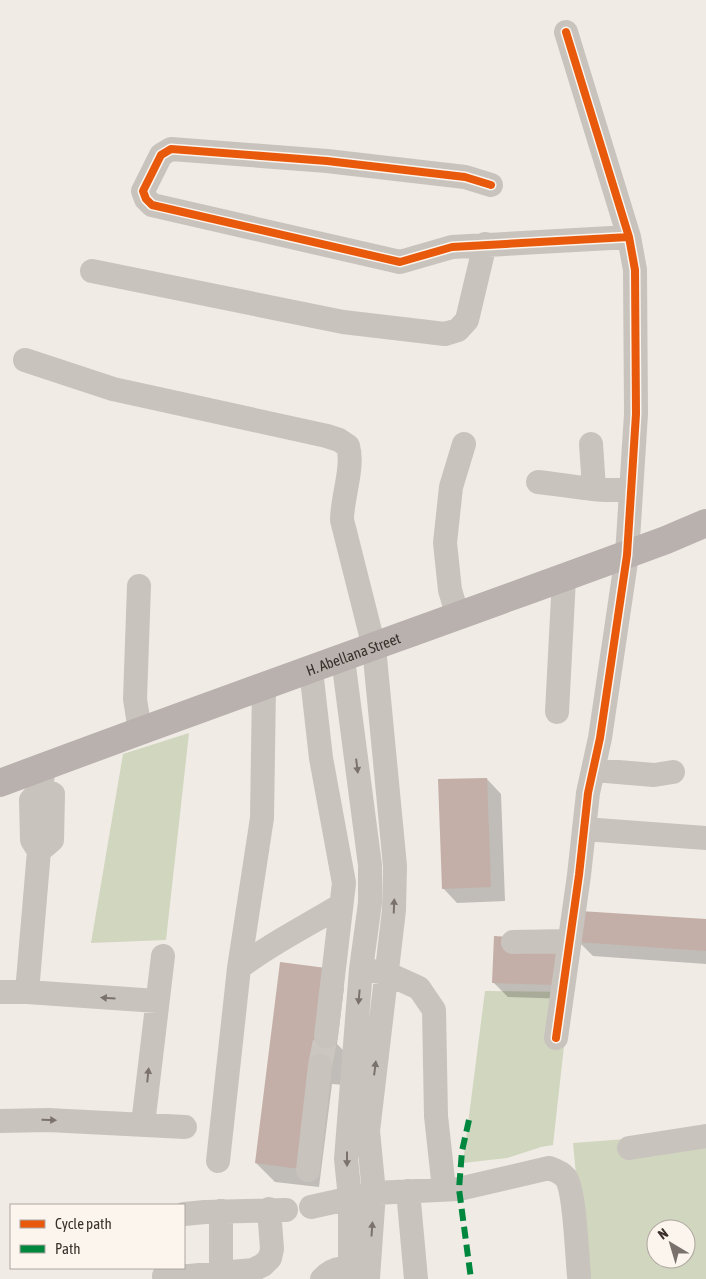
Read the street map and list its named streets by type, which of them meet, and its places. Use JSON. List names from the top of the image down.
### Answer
{
  "streets": {
    "main road": ["H. Abellana Street"]
  },
  "legend": ["Cycle path", "Path"],
  "north": "top left"
}
